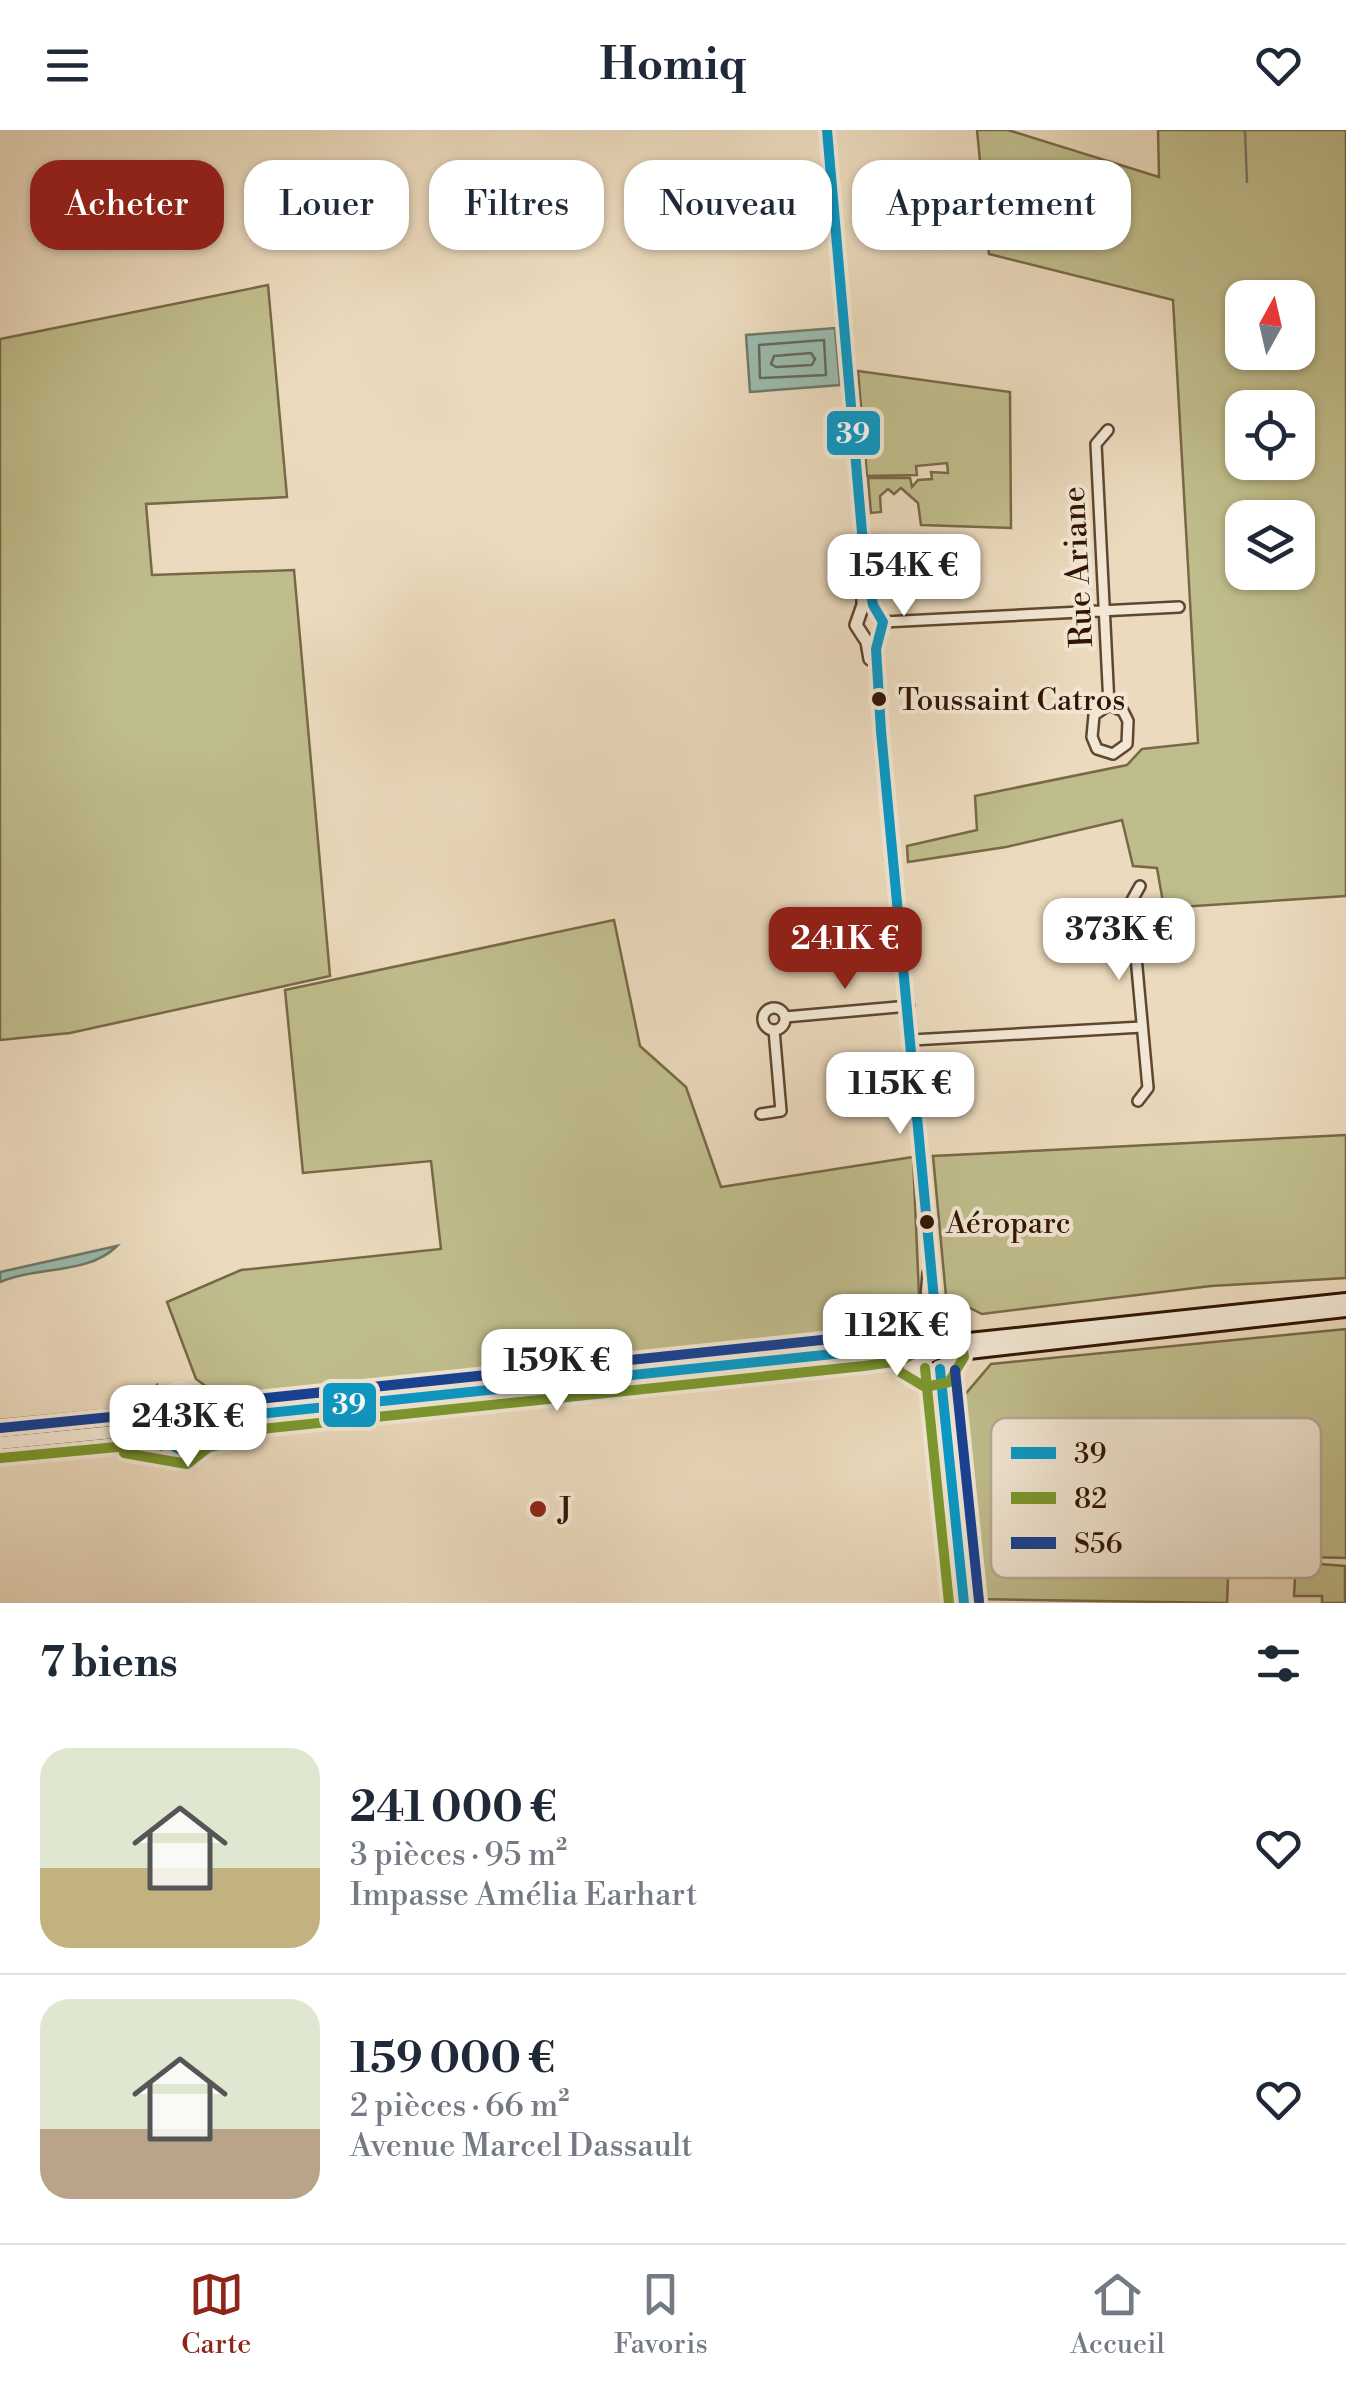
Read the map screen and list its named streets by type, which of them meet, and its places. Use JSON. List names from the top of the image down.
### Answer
{
  "streets": {
    "street": ["Rue Ariane"]
  },
  "places": ["Toussaint Catros", "Aéroparc", "J"],
  "lines": ["transit line 39", "transit line 82", "transit line S56"],
  "legend": ["39", "82", "S56"],
  "north": "top",
  "page": {
    "header": "Homiq",
    "chip": [
      "Acheter",
      "Louer",
      "Filtres",
      "Nouveau",
      "Appartement"
    ],
    "price": [
      "154K €",
      "373K €",
      "241K €",
      "115K €",
      "112K €",
      "159K €",
      "243K €"
    ],
    "heading": "7 biens",
    "list": [
      {
        "name": "241 000 €",
        "note": "3 pièces · 95 m² · Impasse Amélia Earhart"
      },
      {
        "name": "159 000 €",
        "note": "2 pièces · 66 m² · Avenue Marcel Dassault"
      }
    ],
    "tabs": ["Carte", "Favoris", "Accueil"]
  }
}
